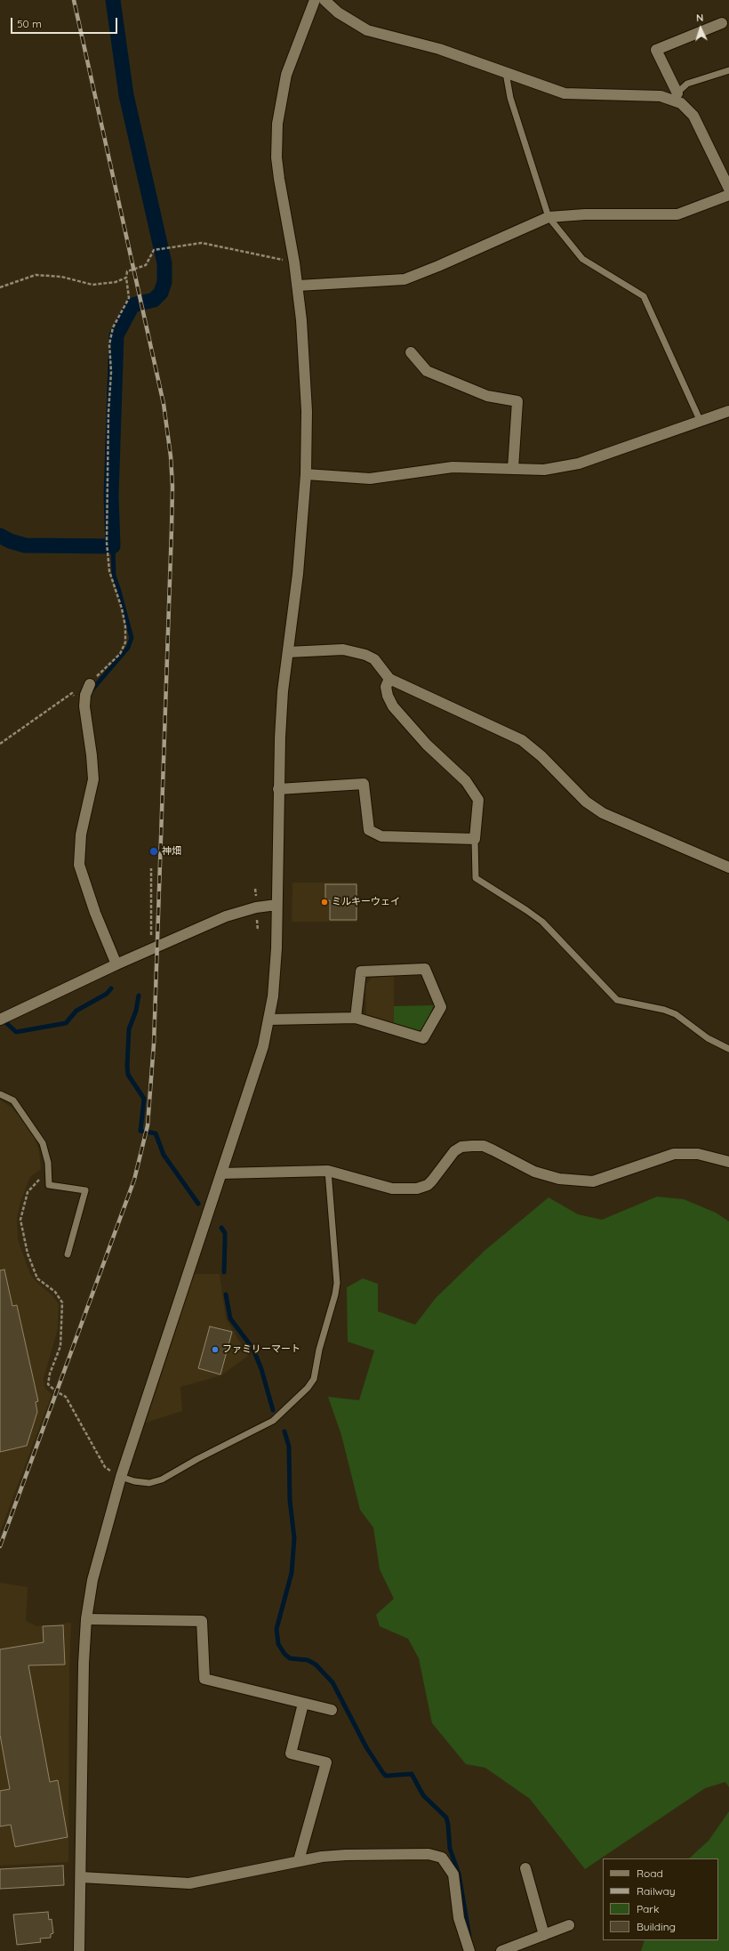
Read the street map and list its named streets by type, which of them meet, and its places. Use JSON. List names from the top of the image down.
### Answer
{
  "places": ["神畑", "ミルキーウェイ", "ファミリーマート"],
  "legend": [
    "Road",
    "Railway",
    "Park",
    "Building"
  ],
  "scale_bar": "50 m",
  "north": "top"
}
